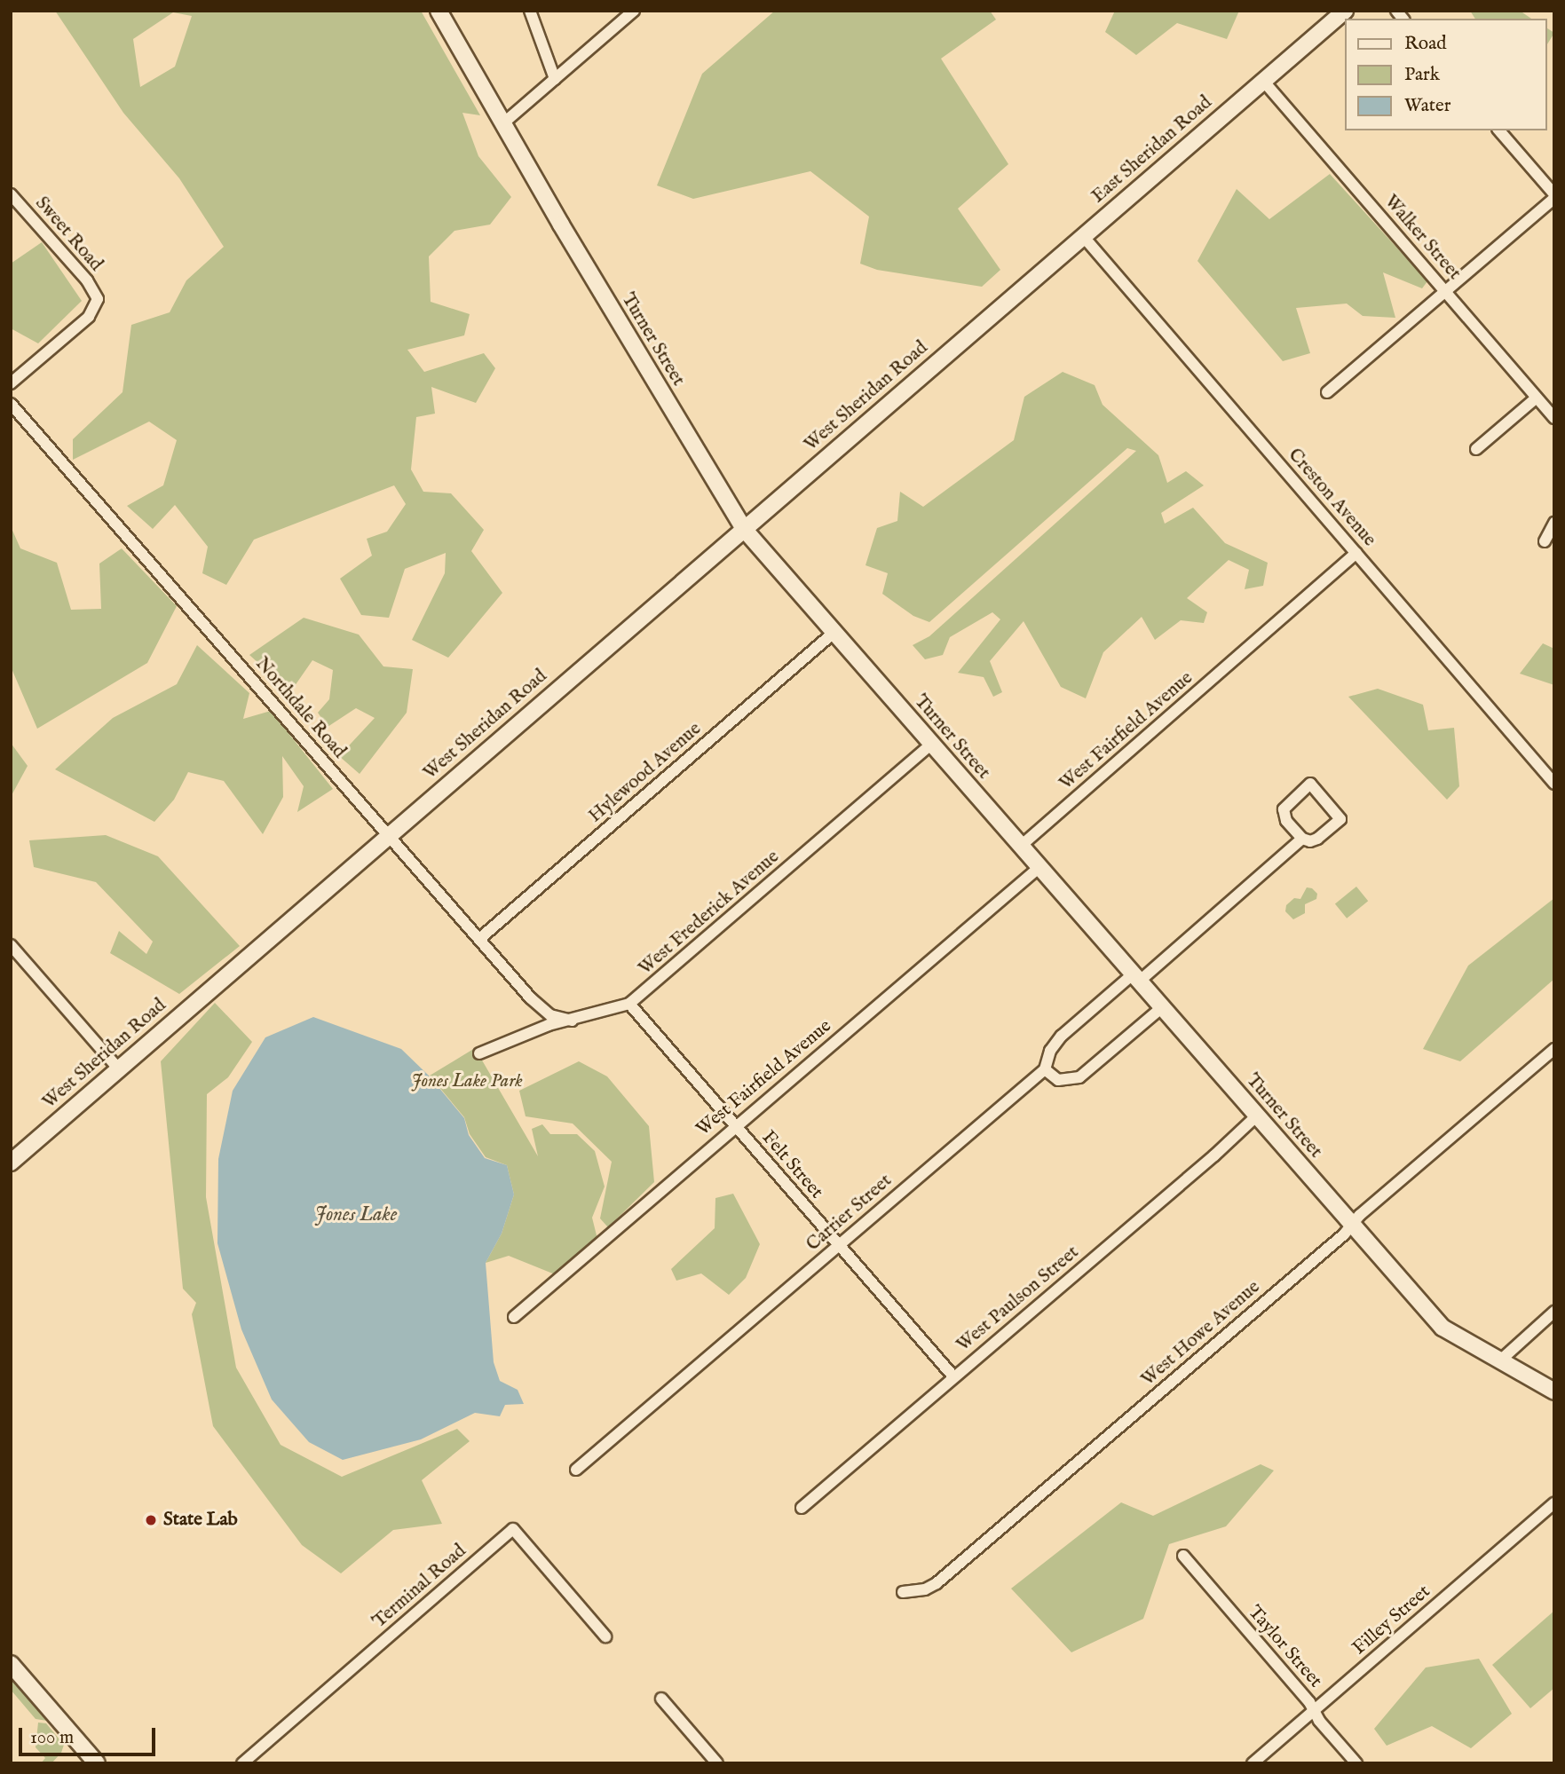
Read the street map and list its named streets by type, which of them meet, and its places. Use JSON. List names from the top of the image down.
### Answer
{
  "streets": {
    "street": [
      "East Sheridan Road",
      "Sweet Road",
      "Walker Street",
      "Turner Street",
      "West Sheridan Road",
      "Creston Avenue",
      "Northdale Road",
      "West Fairfield Avenue",
      "Hylewood Avenue",
      "West Frederick Avenue",
      "Felt Street",
      "Carrier Street",
      "West Paulson Street",
      "West Howe Avenue",
      "Terminal Road",
      "Filley Street",
      "Taylor Street"
    ]
  },
  "crossings": [
    ["East Sheridan Road", "Walker Street"],
    ["East Sheridan Road", "West Sheridan Road"],
    ["East Sheridan Road", "Creston Avenue"],
    ["Turner Street", "West Sheridan Road"],
    ["Turner Street", "West Fairfield Avenue"],
    ["Turner Street", "Hylewood Avenue"],
    ["Turner Street", "West Frederick Avenue"],
    ["Turner Street", "Carrier Street"],
    ["Turner Street", "West Paulson Street"],
    ["Turner Street", "West Howe Avenue"],
    ["West Sheridan Road", "Northdale Road"],
    ["Creston Avenue", "West Fairfield Avenue"],
    ["Northdale Road", "Hylewood Avenue"],
    ["Northdale Road", "West Frederick Avenue"],
    ["West Fairfield Avenue", "Felt Street"],
    ["West Frederick Avenue", "Felt Street"],
    ["Felt Street", "Carrier Street"],
    ["Felt Street", "West Paulson Street"],
    ["Filley Street", "Taylor Street"]
  ],
  "water": ["Jones Lake"],
  "parks": ["Jones Lake Park"],
  "places": ["State Lab"],
  "legend": ["Road", "Park", "Water"],
  "scale_bar": "100 m"
}
